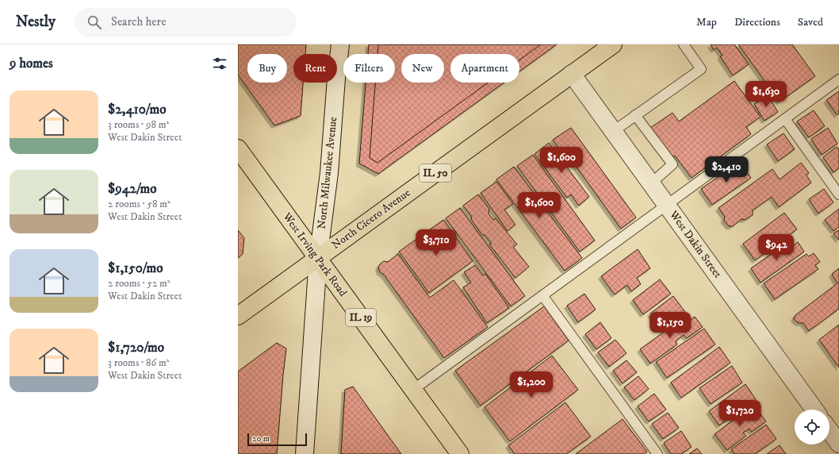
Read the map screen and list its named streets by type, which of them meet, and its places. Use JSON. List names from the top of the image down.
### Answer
{
  "streets": {
    "main road": [
      "IL 50",
      "North Cicero Avenue",
      "West Irving Park Road",
      "IL 19"
    ],
    "street": ["North Milwaukee Avenue", "West Dakin Street"]
  },
  "crossings": [
    ["North Milwaukee Avenue", "North Cicero Avenue"],
    ["North Milwaukee Avenue", "West Irving Park Road"],
    ["North Cicero Avenue", "West Dakin Street"],
    ["North Cicero Avenue", "West Irving Park Road"]
  ],
  "scale_bar": "20 m",
  "page": {
    "header": "Nestly",
    "search": "Search here",
    "nav": ["Map", "Directions", "Saved"],
    "heading": "9 homes",
    "chip": [
      "Buy",
      "Rent",
      "Filters",
      "New",
      "Apartment"
    ],
    "price": [
      "$1,630",
      "$1,600",
      "$2,410",
      "$1,600",
      "$3,710",
      "$942",
      "$1,150",
      "$1,200",
      "$1,720"
    ],
    "list": [
      {
        "name": "$2,410/mo",
        "note": "3 rooms · 98 m² · West Dakin Street"
      },
      {
        "name": "$942/mo",
        "note": "2 rooms · 58 m² · West Dakin Street"
      },
      {
        "name": "$1,150/mo",
        "note": "2 rooms · 52 m² · West Dakin Street"
      },
      {
        "name": "$1,720/mo",
        "note": "3 rooms · 86 m² · West Dakin Street"
      }
    ],
    "scale": "20 m"
  }
}
